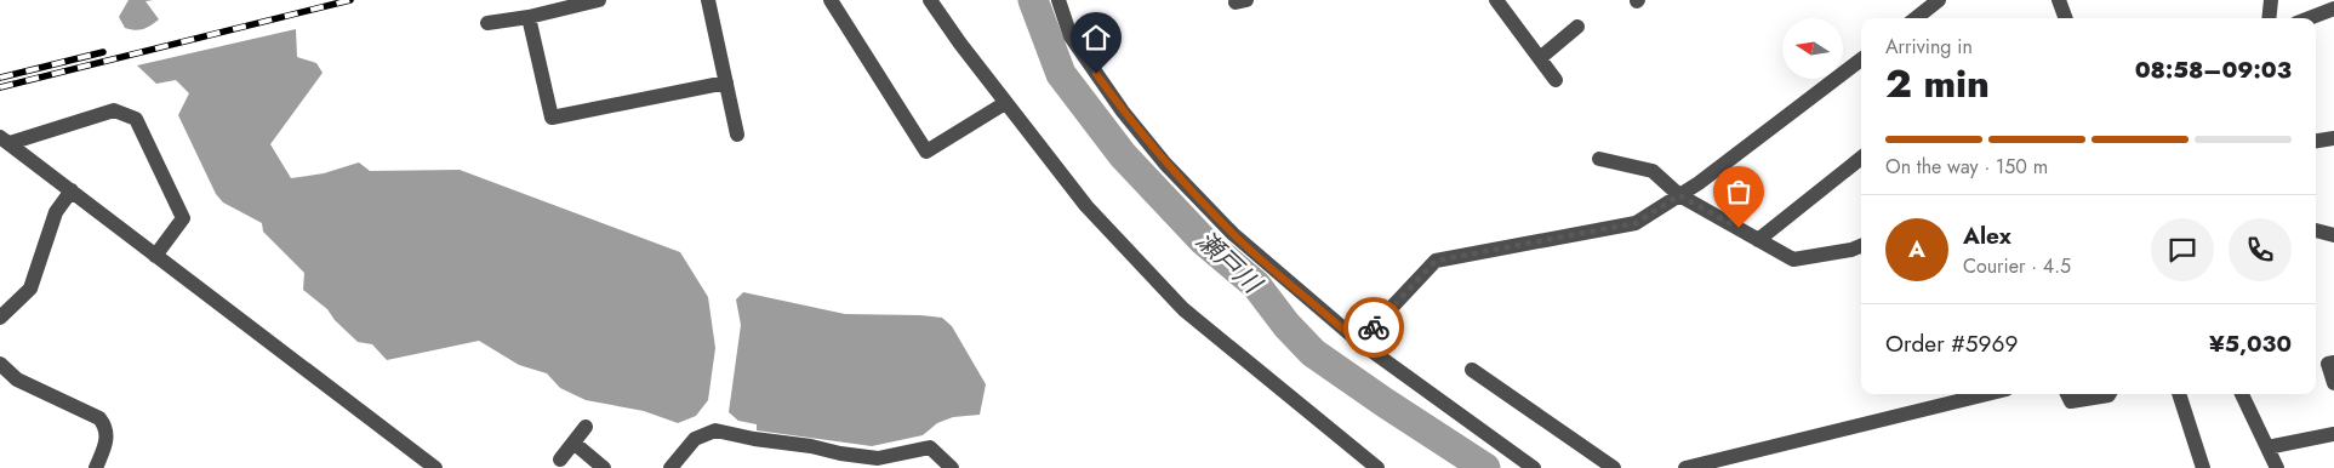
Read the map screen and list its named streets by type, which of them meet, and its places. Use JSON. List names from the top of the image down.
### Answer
{
  "water": ["瀬戸川"],
  "north": "left",
  "page": {
    "heading": ["2 min", "Arriving in", "08:58–09:03"],
    "panel": [
      "Alex",
      "Courier · 4.5",
      "Order #5969",
      "¥5,030"
    ],
    "bar": "On the way · 150 m",
    "round": "A"
  }
}
